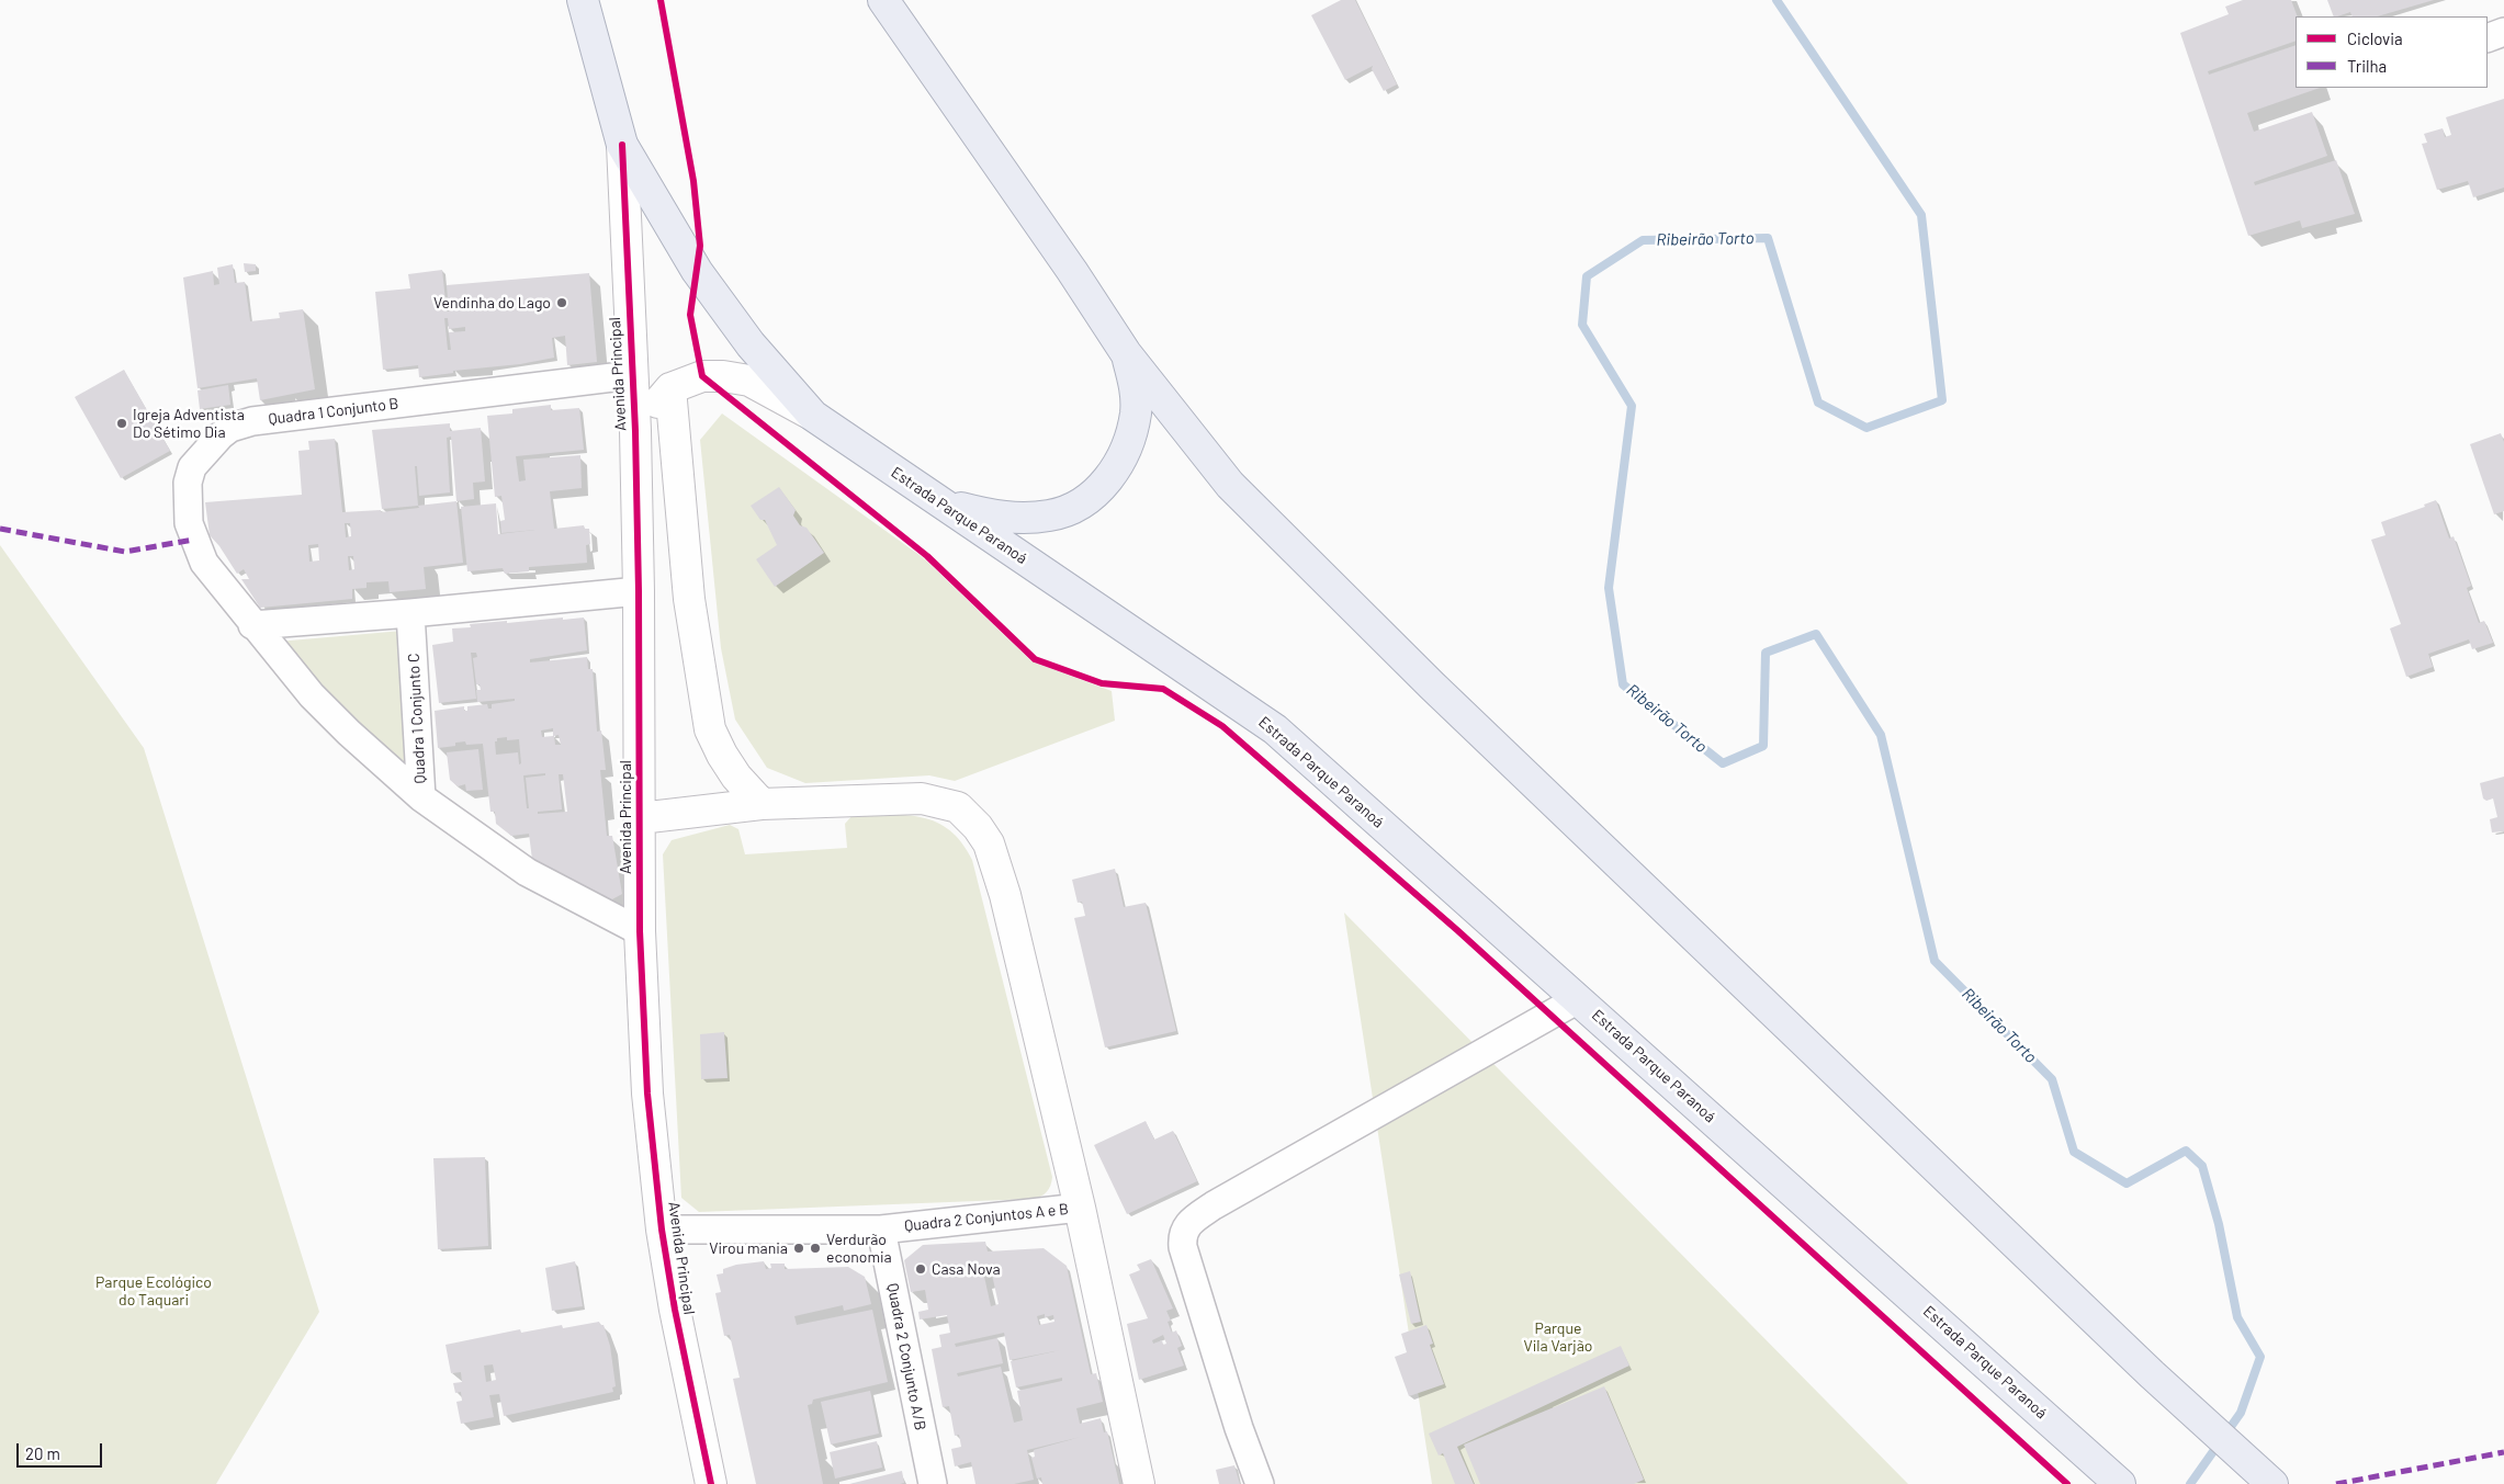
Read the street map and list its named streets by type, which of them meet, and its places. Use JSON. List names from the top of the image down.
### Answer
{
  "streets": {
    "main road": ["Estrada Parque Paranoá"],
    "street": [
      "Avenida Principal",
      "Quadra 1 Conjunto B",
      "Quadra 1 Conjunto C",
      "Quadra 2 Conjuntos A e B",
      "Quadra 2 Conjunto A/B"
    ]
  },
  "crossings": [
    ["Avenida Principal", "Quadra 1 Conjunto B"],
    ["Avenida Principal", "Estrada Parque Paranoá"],
    ["Avenida Principal", "Quadra 1 Conjunto C"],
    ["Avenida Principal", "Quadra 2 Conjuntos A e B"],
    ["Quadra 1 Conjunto B", "Quadra 1 Conjunto C"],
    ["Quadra 2 Conjuntos A e B", "Quadra 2 Conjunto A/B"]
  ],
  "water": ["Ribeirão Torto"],
  "parks": ["Parque Ecológico do Taquari", "Parque Vila Varjão"],
  "places": [
    "Vendinha do Lago",
    "Igreja Adventista Do Sétimo Dia",
    "Virou mania",
    "Verdurão economia",
    "Casa Nova"
  ],
  "legend": ["Ciclovia", "Trilha"],
  "scale_bar": "20 m"
}
